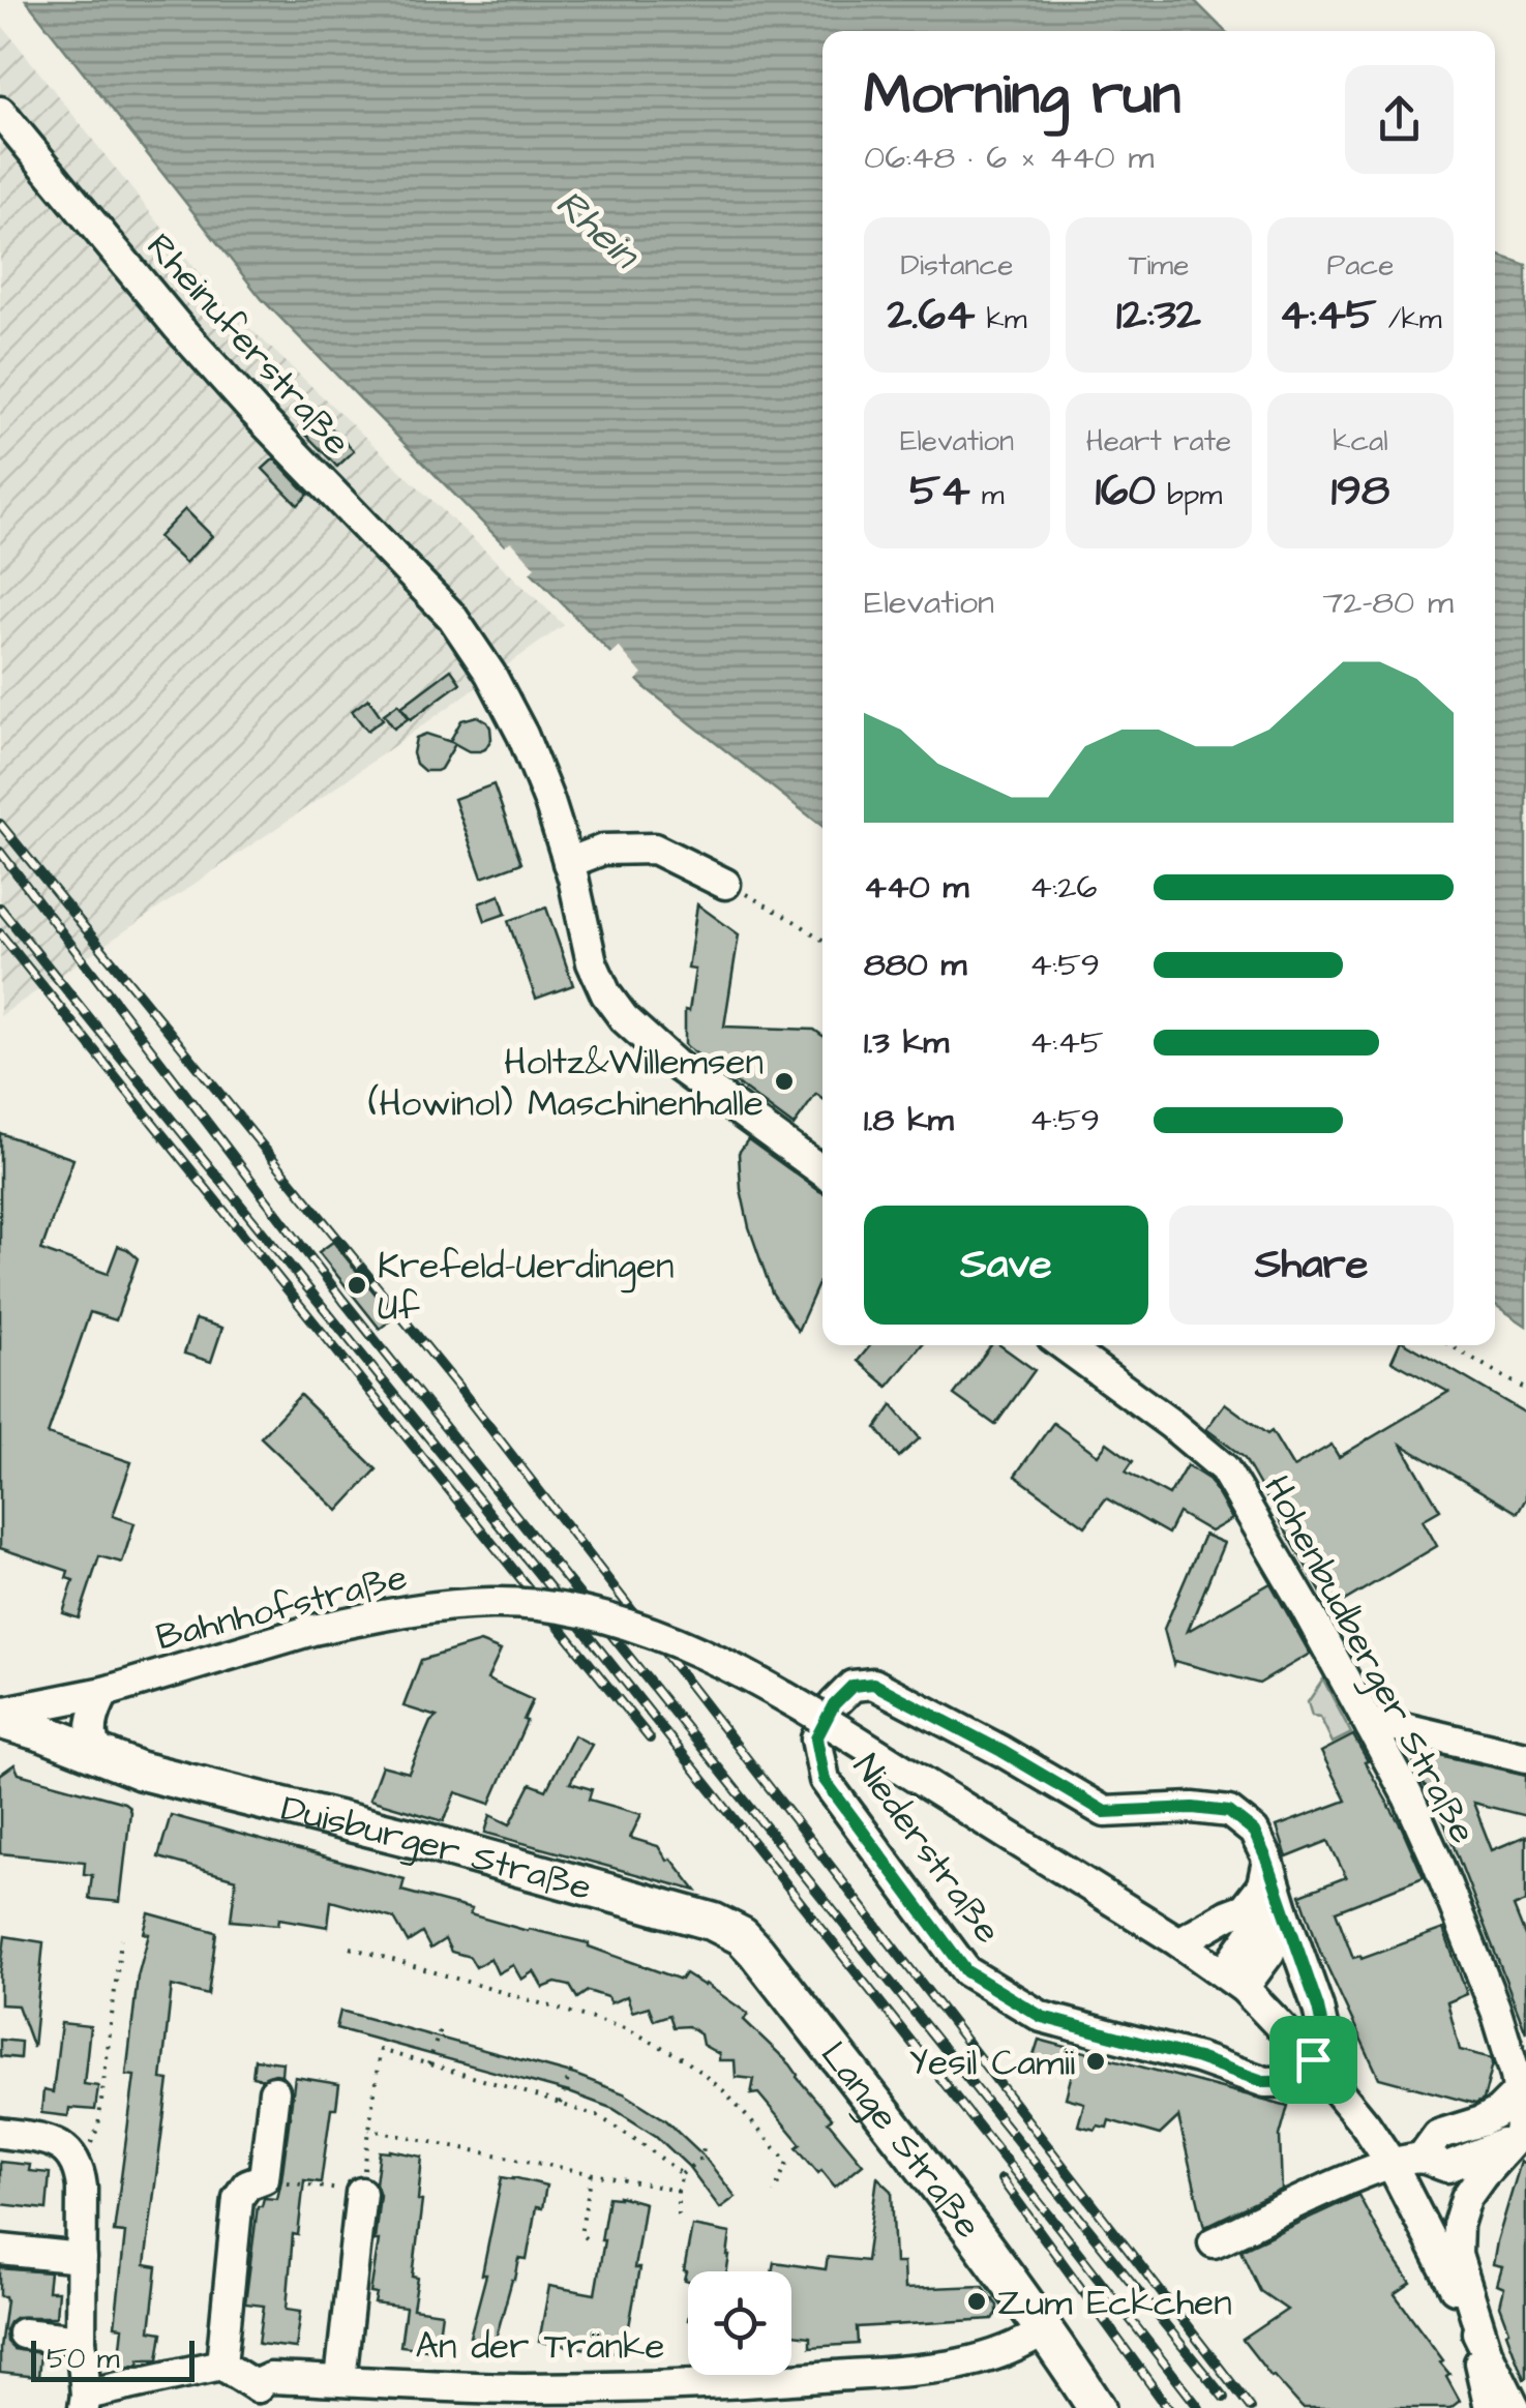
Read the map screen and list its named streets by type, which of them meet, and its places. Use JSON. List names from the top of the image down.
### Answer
{
  "streets": {
    "main road": ["Duisburger Straße", "Lange Straße"],
    "street": [
      "Rheinuferstraße",
      "Bahnhofstraße",
      "Hohenbudberger Straße",
      "Niederstraße",
      "An der Tränke"
    ]
  },
  "crossings": [
    ["Bahnhofstraße", "Duisburger Straße"],
    ["Bahnhofstraße", "Niederstraße"],
    ["Duisburger Straße", "Lange Straße"],
    ["Lange Straße", "An der Tränke"]
  ],
  "water": ["Rhein"],
  "places": [
    "Holtz&Willemsen (Howinol) Maschinenhalle",
    "Krefeld-Uerdingen Uf",
    "Yesil Camii",
    "Zum Eckchen"
  ],
  "scale_bar": "50 m",
  "page": {
    "heading": ["Morning run", "06:48 · 6 × 440 m"],
    "stats": [
      ["Distance", "2.64 km"],
      ["Time", "12:32"],
      ["Pace", "4:45 /km"],
      ["Elevation", "54 m"],
      ["Heart rate", "160 bpm"],
      ["kcal", "198"]
    ],
    "chart": ["Elevation", "72–80 m"],
    "list": [
      {
        "name": "440 m",
        "note": "4:26"
      },
      {
        "name": "880 m",
        "note": "4:59"
      },
      {
        "name": "1.3 km",
        "note": "4:45"
      },
      {
        "name": "1.8 km",
        "note": "4:59"
      }
    ],
    "buttons": ["Save", "Share"],
    "scale": "50 m"
  }
}
